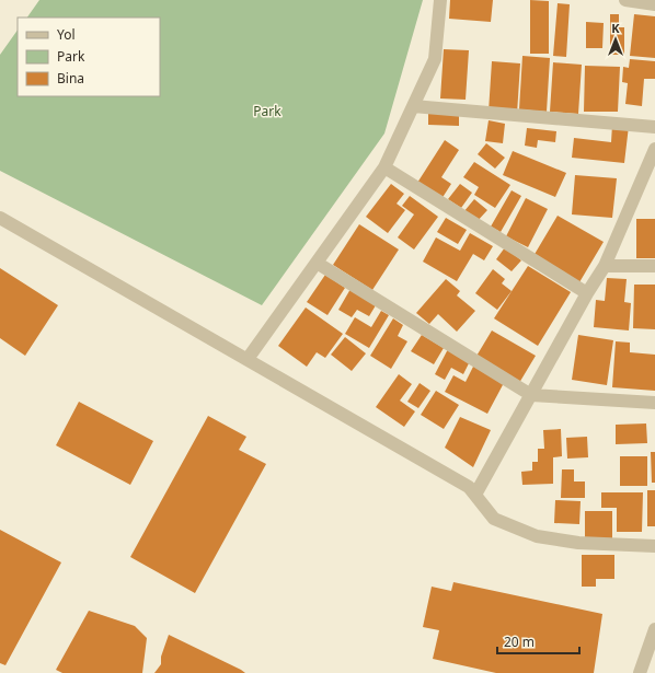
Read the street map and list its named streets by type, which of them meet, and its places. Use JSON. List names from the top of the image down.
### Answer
{
  "parks": ["Park"],
  "legend": ["Yol", "Park", "Bina"],
  "scale_bar": "20 m",
  "north": "top"
}
